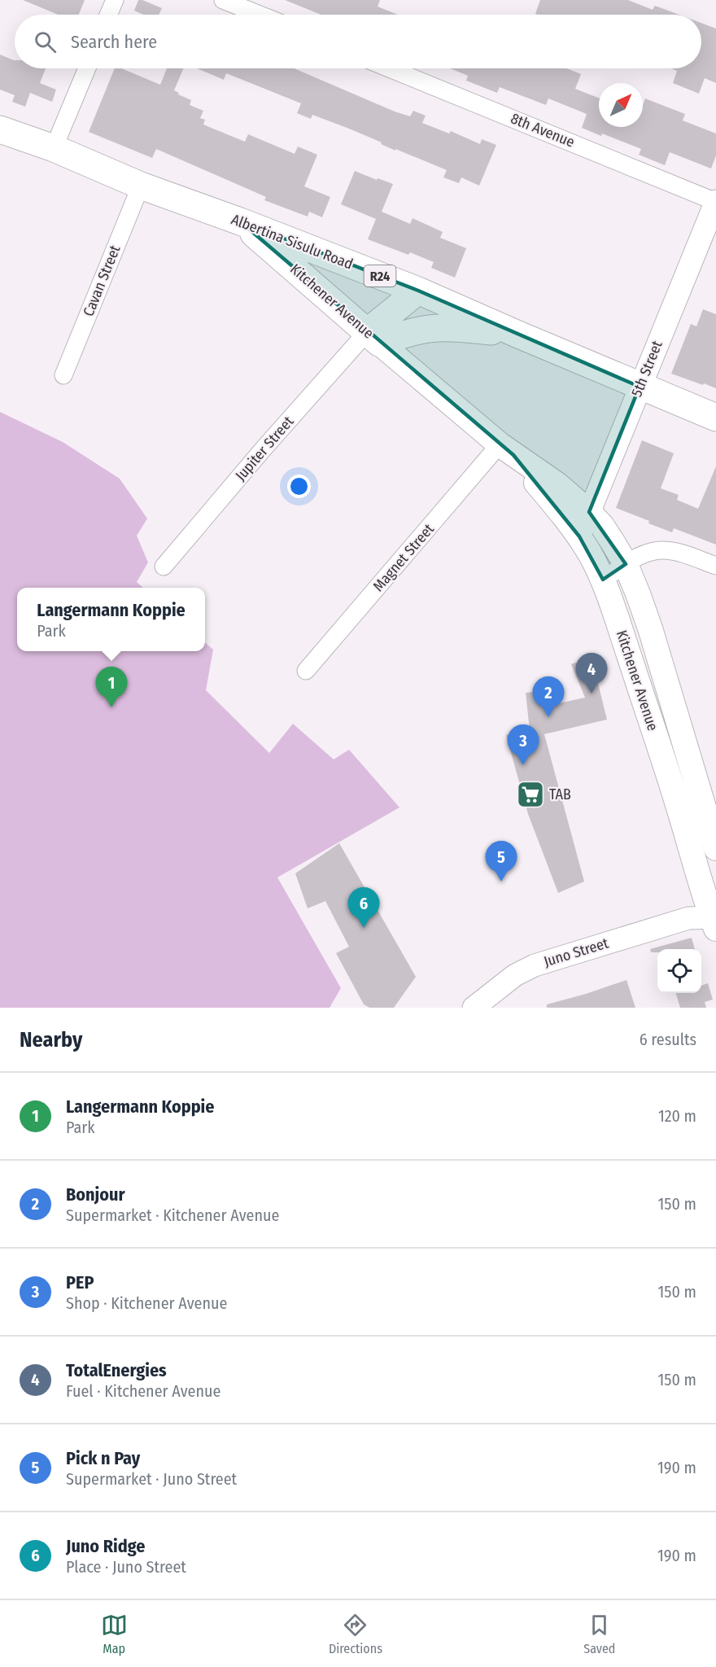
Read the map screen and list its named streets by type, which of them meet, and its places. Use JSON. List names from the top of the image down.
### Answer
{
  "streets": {
    "main road": ["Albertina Sisulu Road", "R24", "Kitchener Avenue"],
    "street": [
      "8th Avenue",
      "Cavan Street",
      "5th Street",
      "Jupiter Street",
      "Magnet Street",
      "Juno Street"
    ]
  },
  "crossings": [
    ["8th Avenue", "5th Street"],
    ["Albertina Sisulu Road", "Cavan Street"],
    ["Albertina Sisulu Road", "Kitchener Avenue"],
    ["Albertina Sisulu Road", "5th Street"],
    ["Kitchener Avenue", "5th Street"],
    ["Kitchener Avenue", "Jupiter Street"],
    ["Kitchener Avenue", "Magnet Street"],
    ["Kitchener Avenue", "Juno Street"]
  ],
  "places": {
    "supermarket": ["TAB"]
  },
  "north": "top right",
  "page": {
    "search": "Search here",
    "popup": ["Langermann Koppie", "Park"],
    "pins": [
      "4",
      "1",
      "2",
      "3",
      "5",
      "6"
    ],
    "heading": ["Nearby", "6 results"],
    "list": [
      {
        "mark": "1",
        "name": "Langermann Koppie",
        "note": "Park",
        "value": "120 m"
      },
      {
        "mark": "2",
        "name": "Bonjour",
        "note": "Supermarket · Kitchener Avenue",
        "value": "150 m"
      },
      {
        "mark": "3",
        "name": "PEP",
        "note": "Shop · Kitchener Avenue",
        "value": "150 m"
      },
      {
        "mark": "4",
        "name": "TotalEnergies",
        "note": "Fuel · Kitchener Avenue",
        "value": "150 m"
      },
      {
        "mark": "5",
        "name": "Pick n Pay",
        "note": "Supermarket · Juno Street",
        "value": "190 m"
      },
      {
        "mark": "6",
        "name": "Juno Ridge",
        "note": "Place · Juno Street",
        "value": "190 m"
      }
    ],
    "nav": ["Map", "Directions", "Saved"]
  }
}
